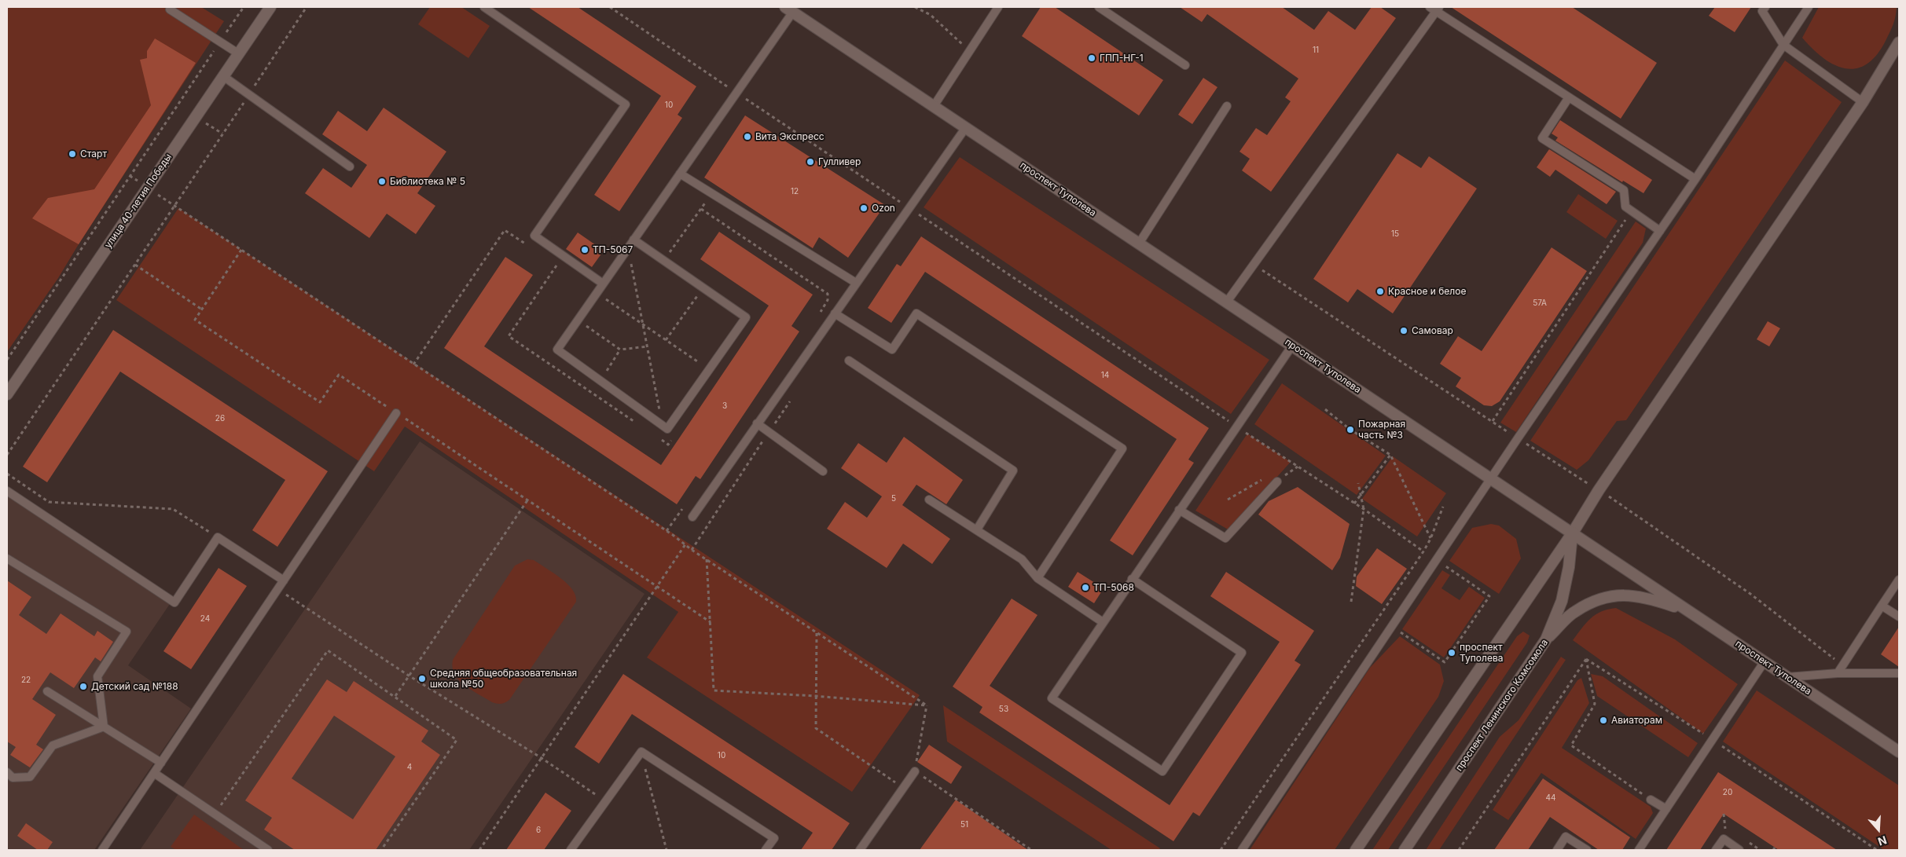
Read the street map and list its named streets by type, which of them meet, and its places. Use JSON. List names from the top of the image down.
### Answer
{
  "streets": {
    "main road": ["проспект Туполева", "улица 40-летия Победы", "проспект Ленинского Комсомола"]
  },
  "crossings": [
    ["проспект Туполева", "проспект Ленинского Комсомола"]
  ],
  "places": [
    "ГПП-НГ-1",
    "Вита Экспресс",
    "Старт",
    "Гулливер",
    "Библиотека № 5",
    "Ozon",
    "ТП-5067",
    "Красное и белое",
    "Самовар",
    "Пожарная часть №3",
    "ТП-5068",
    "проспект Туполева",
    "Средняя общеобразовательная школа №50",
    "Детский сад №188",
    "Авиаторам"
  ],
  "house_numbers": [
    "11",
    "10",
    "12",
    "15",
    "57А",
    "14",
    "3",
    "26",
    "5",
    "24",
    "22",
    "53",
    "10",
    "4",
    "20",
    "44",
    "51",
    "6"
  ],
  "north": "bottom"
}
